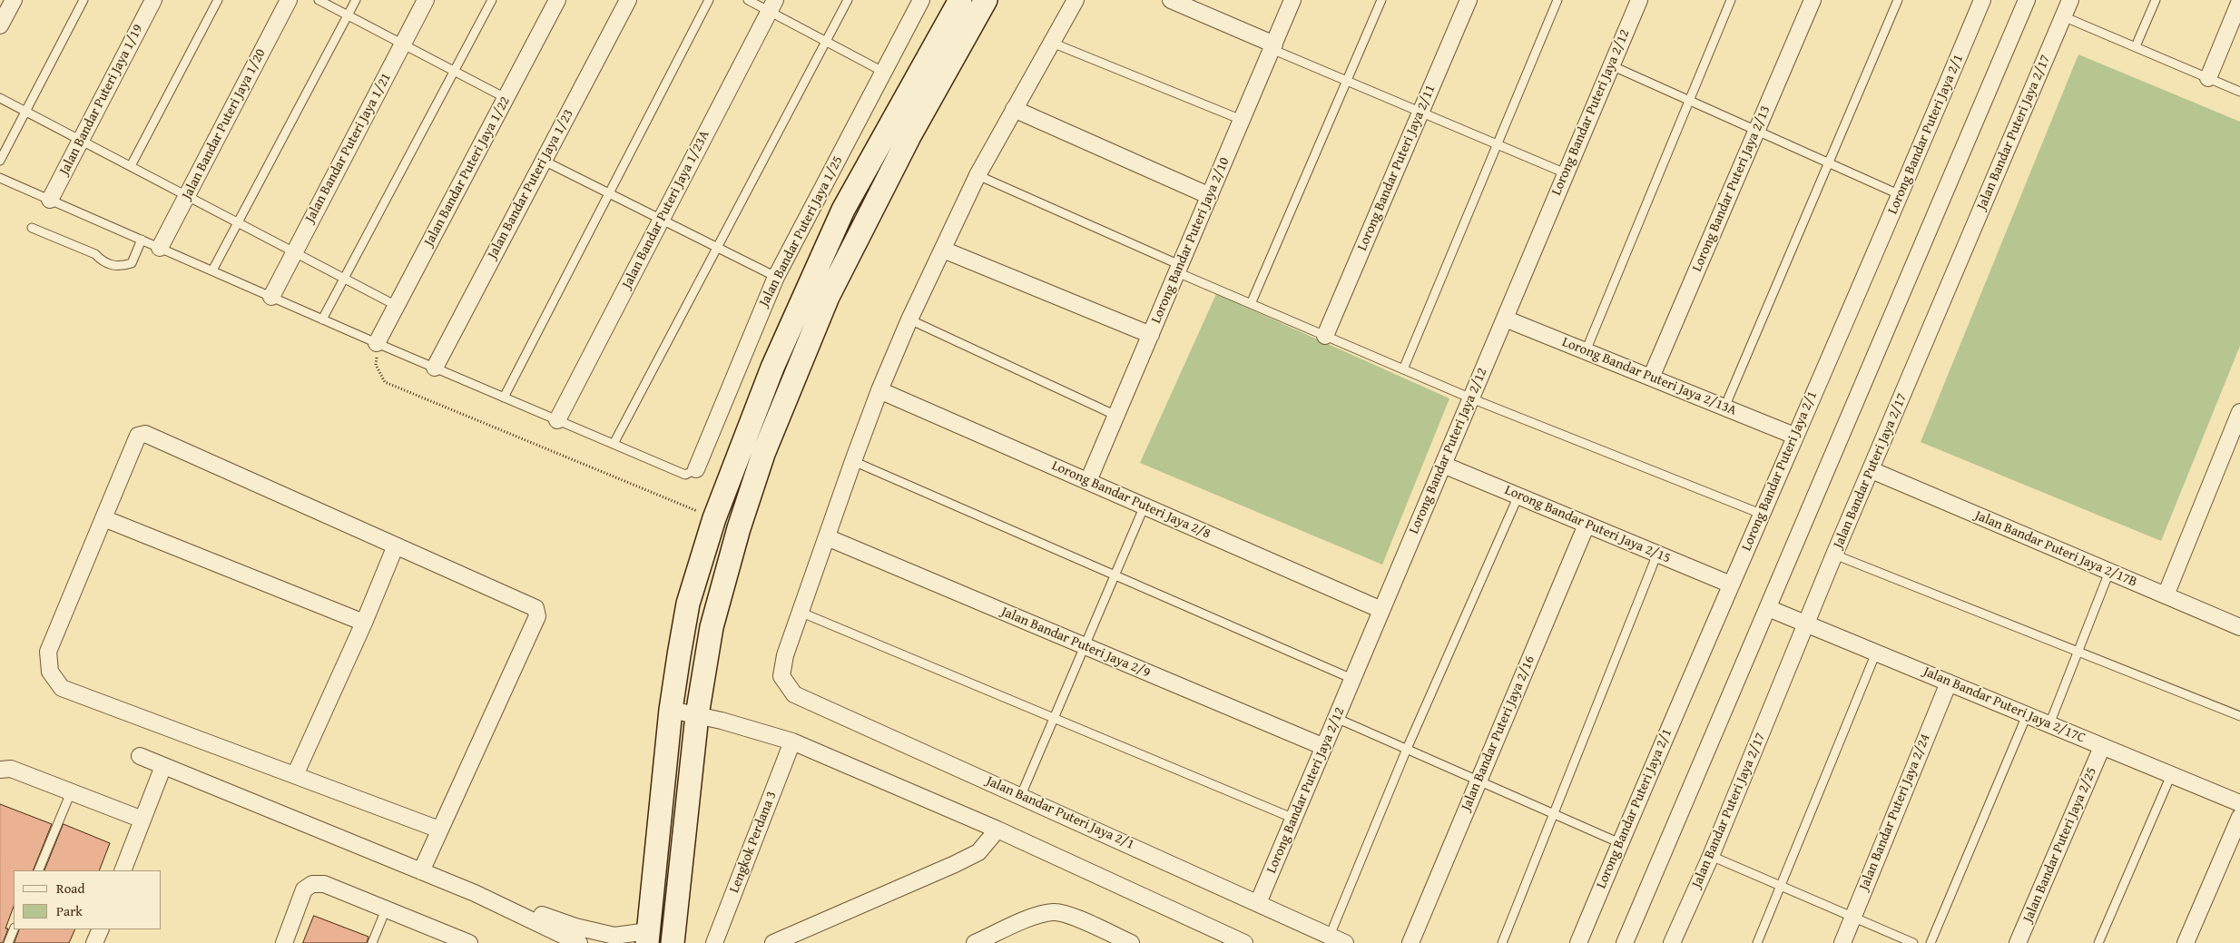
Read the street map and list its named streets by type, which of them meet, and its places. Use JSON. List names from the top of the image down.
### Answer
{
  "streets": {
    "street": [
      "Jalan Bandar Puteri Jaya 1/19",
      "Lorong Bandar Puteri Jaya 2/12",
      "Jalan Bandar Puteri Jaya 1/20",
      "Jalan Bandar Puteri Jaya 2/17",
      "Lorong Bandar Puteri Jaya 2/1",
      "Jalan Bandar Puteri Jaya 1/21",
      "Lorong Bandar Puteri Jaya 2/11",
      "Jalan Bandar Puteri Jaya 1/22",
      "Jalan Bandar Puteri Jaya 1/23",
      "Lorong Bandar Puteri Jaya 2/13",
      "Jalan Bandar Puteri Jaya 1/23A",
      "Jalan Bandar Puteri Jaya 1/25",
      "Lorong Bandar Puteri Jaya 2/10",
      "Lorong Bandar Puteri Jaya 2/13A",
      "Lorong Bandar Puteri Jaya 2/8",
      "Lorong Bandar Puteri Jaya 2/15",
      "Jalan Bandar Puteri Jaya 2/17B",
      "Jalan Bandar Puteri Jaya 2/9",
      "Jalan Bandar Puteri Jaya 2/17C",
      "Jalan Bandar Puteri Jaya 2/16",
      "Jalan Bandar Puteri Jaya 2/24",
      "Jalan Bandar Puteri Jaya 2/1",
      "Lengkok Perdana 3",
      "Jalan Bandar Puteri Jaya 2/25"
    ]
  },
  "crossings": [
    ["Lorong Bandar Puteri Jaya 2/12", "Lorong Bandar Puteri Jaya 2/13A"],
    ["Lorong Bandar Puteri Jaya 2/12", "Lorong Bandar Puteri Jaya 2/8"],
    ["Lorong Bandar Puteri Jaya 2/12", "Lorong Bandar Puteri Jaya 2/15"],
    ["Lorong Bandar Puteri Jaya 2/12", "Jalan Bandar Puteri Jaya 2/9"],
    ["Lorong Bandar Puteri Jaya 2/12", "Jalan Bandar Puteri Jaya 2/1"],
    ["Jalan Bandar Puteri Jaya 2/17", "Jalan Bandar Puteri Jaya 2/17B"],
    ["Jalan Bandar Puteri Jaya 2/17", "Jalan Bandar Puteri Jaya 2/17C"],
    ["Lorong Bandar Puteri Jaya 2/1", "Lorong Bandar Puteri Jaya 2/13A"],
    ["Lorong Bandar Puteri Jaya 2/1", "Lorong Bandar Puteri Jaya 2/15"],
    ["Lorong Bandar Puteri Jaya 2/13", "Lorong Bandar Puteri Jaya 2/13A"],
    ["Lorong Bandar Puteri Jaya 2/10", "Lorong Bandar Puteri Jaya 2/8"],
    ["Lorong Bandar Puteri Jaya 2/15", "Jalan Bandar Puteri Jaya 2/16"],
    ["Jalan Bandar Puteri Jaya 2/17C", "Jalan Bandar Puteri Jaya 2/24"],
    ["Jalan Bandar Puteri Jaya 2/17C", "Jalan Bandar Puteri Jaya 2/25"]
  ],
  "legend": ["Road", "Park"]
}
